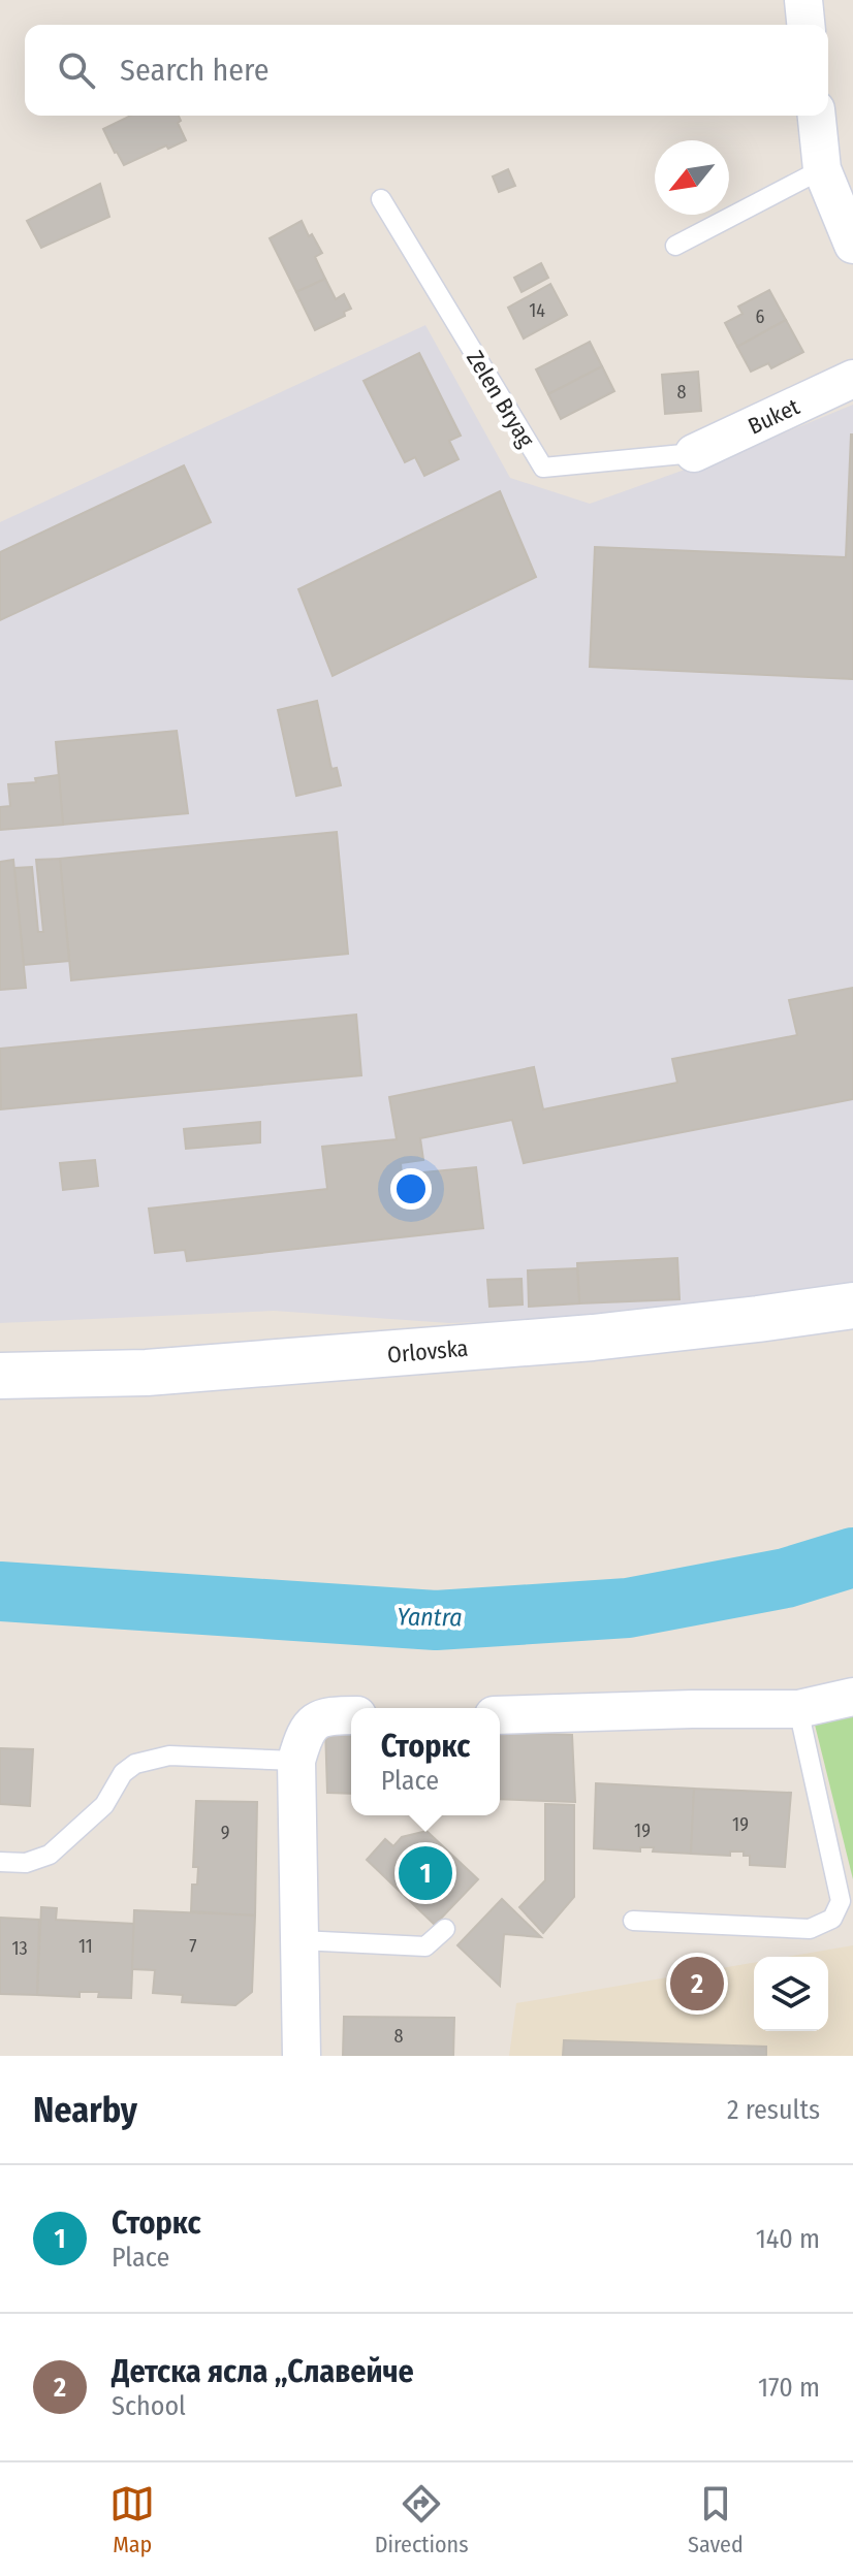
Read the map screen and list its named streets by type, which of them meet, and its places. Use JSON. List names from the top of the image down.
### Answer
{
  "streets": {
    "street": ["Buket", "Orlovska"],
    "lane": ["Zelen Bryag"]
  },
  "crossings": [
    ["Zelen Bryag", "Buket"]
  ],
  "water": ["Yantra"],
  "house_numbers": [
    "14",
    "6",
    "8",
    "19",
    "19",
    "9",
    "11",
    "7",
    "13",
    "8"
  ],
  "north": "bottom left",
  "page": {
    "search": "Search here",
    "popup": ["Сторкс", "Place"],
    "pins": ["1", "2"],
    "heading": ["Nearby", "2 results"],
    "list": [
      {
        "mark": "1",
        "name": "Сторкс",
        "note": "Place",
        "value": "140 m"
      },
      {
        "mark": "2",
        "name": "Детска ясла „Славейче",
        "note": "School",
        "value": "170 m"
      }
    ],
    "nav": ["Map", "Directions", "Saved"]
  }
}
